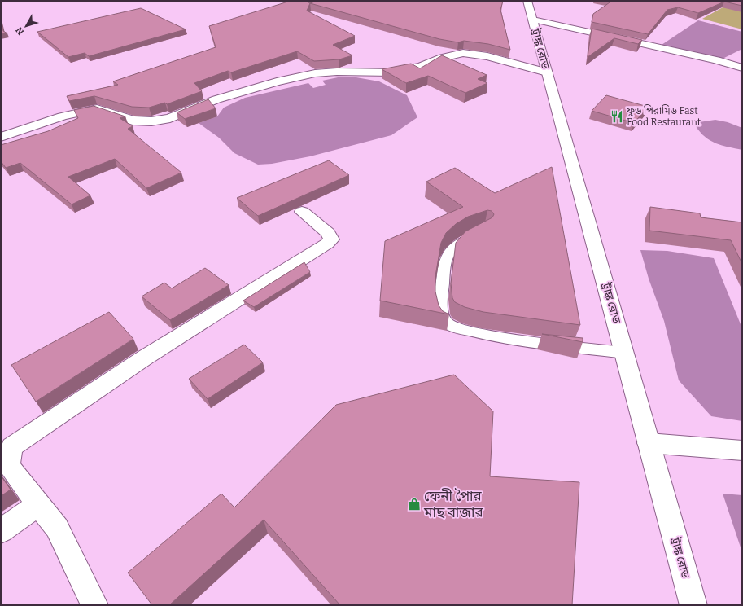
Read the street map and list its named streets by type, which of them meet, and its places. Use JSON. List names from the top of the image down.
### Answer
{
  "streets": {
    "street": ["ট্রাঙ্ক রোড"]
  },
  "places": {
    "restaurant": ["ফুড পিরামিড Fast Food Restaurant"],
    "shop": ["ফেনী পৈার মাছ বাজার"]
  },
  "north": "bottom left"
}
